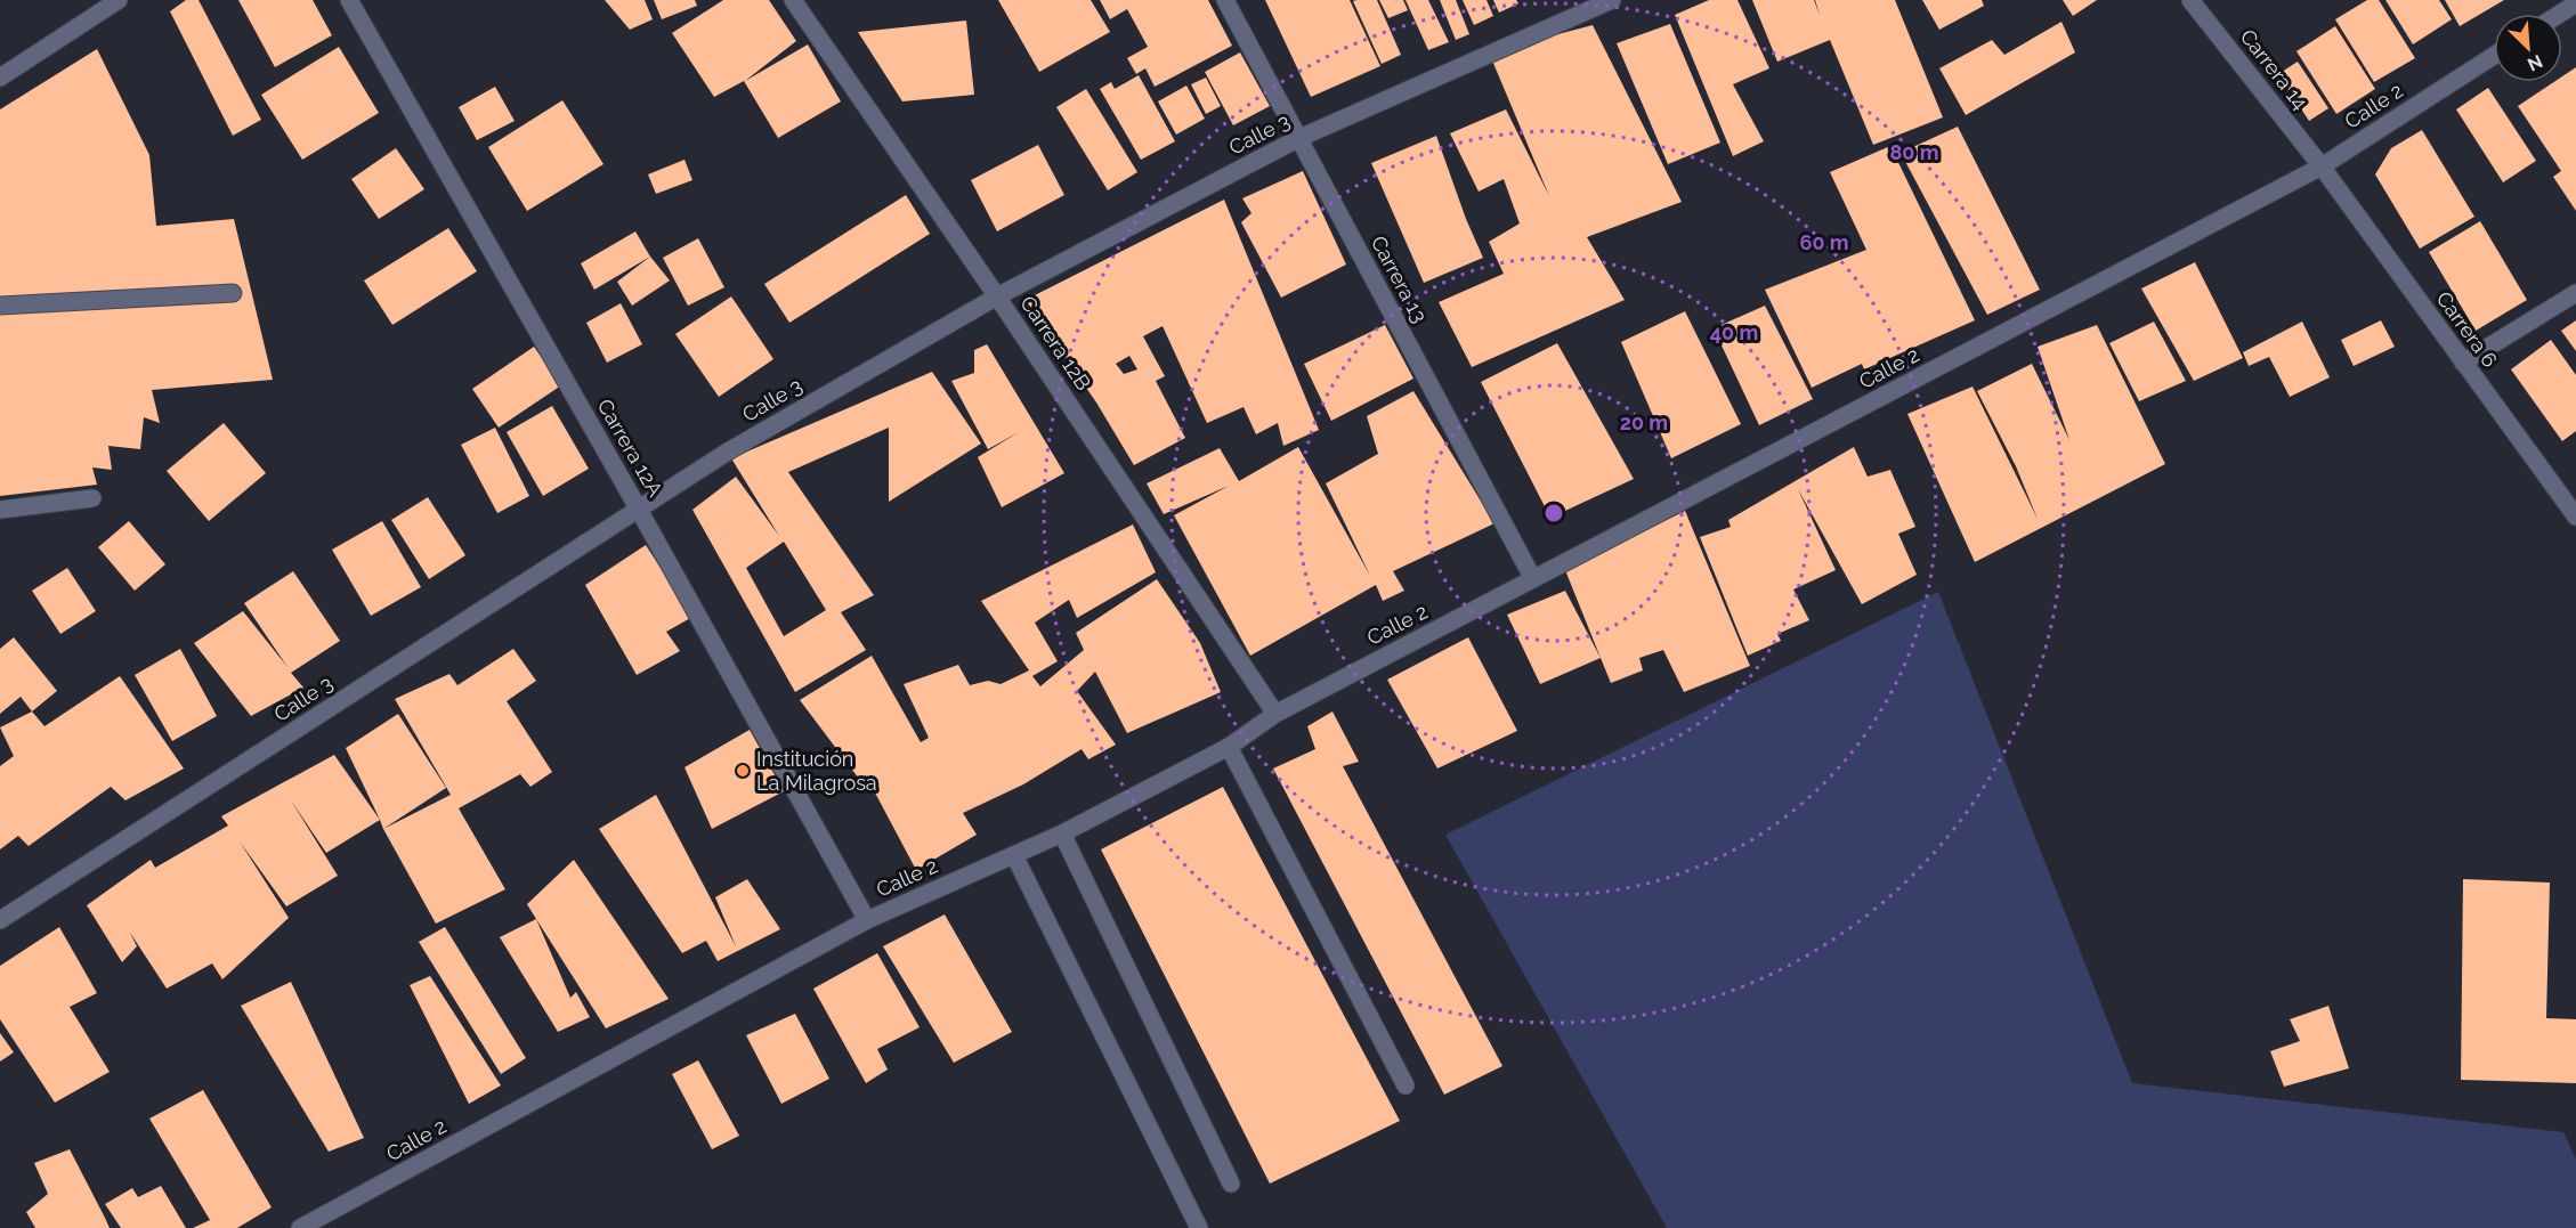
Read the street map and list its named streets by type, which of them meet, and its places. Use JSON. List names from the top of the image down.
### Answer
{
  "streets": {
    "street": [
      "Carrera 14",
      "Calle 2",
      "Calle 3",
      "Carrera 13",
      "Carrera 6",
      "Carrera 12B",
      "Carrera 12A"
    ]
  },
  "crossings": [
    ["Carrera 14", "Calle 2"],
    ["Carrera 14", "Carrera 6"],
    ["Calle 2", "Carrera 13"],
    ["Calle 2", "Carrera 6"],
    ["Calle 2", "Carrera 12B"],
    ["Calle 2", "Carrera 12A"],
    ["Calle 3", "Carrera 13"],
    ["Calle 3", "Carrera 12B"],
    ["Calle 3", "Carrera 12A"]
  ],
  "places": ["Institución La Milagrosa"],
  "north": "bottom right",
  "rings": [
    "80 m",
    "60 m",
    "40 m",
    "20 m"
  ]
}
